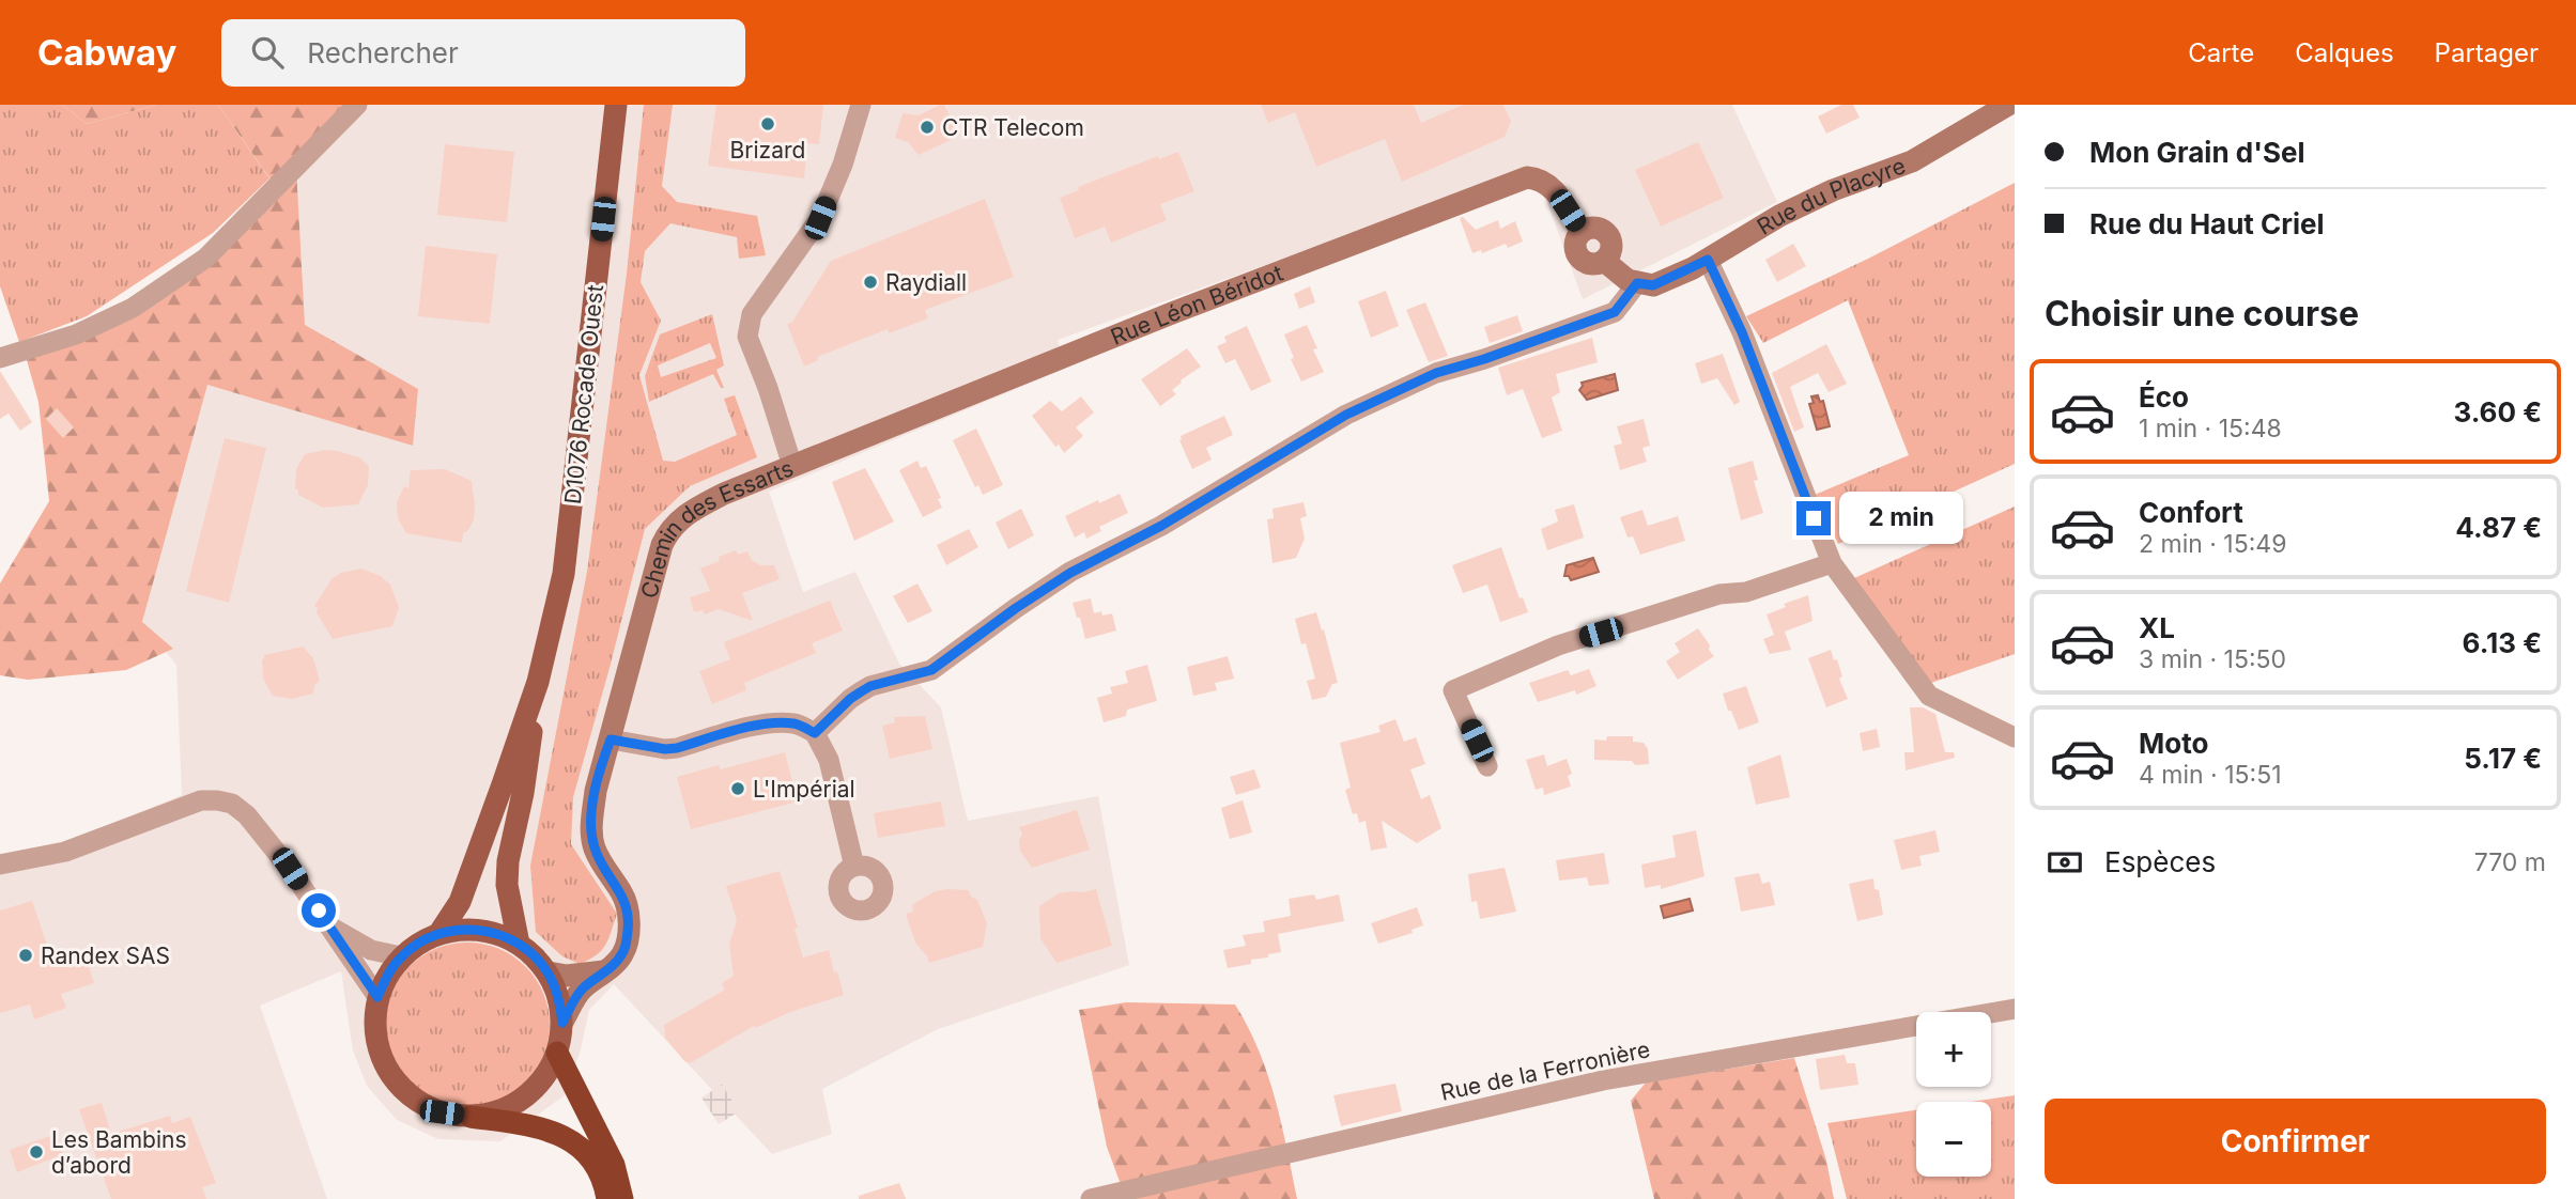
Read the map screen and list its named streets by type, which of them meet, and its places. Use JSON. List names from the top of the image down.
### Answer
{
  "streets": {
    "main road": ["D1076 Rocade Ouest"],
    "street": [
      "Rue du Placyre",
      "Rue Léon Béridot",
      "Chemin des Essarts",
      "Rue de la Ferronière"
    ]
  },
  "crossings": [
    ["Rue du Placyre", "Rue Léon Béridot"],
    ["Rue Léon Béridot", "Chemin des Essarts"]
  ],
  "places": [
    "Brizard",
    "CTR Telecom",
    "Raydiall",
    "L'Impérial",
    "Randex SAS",
    "Les Bambins d’abord"
  ],
  "page": {
    "header": "Cabway",
    "search": "Rechercher",
    "nav": ["Carte", "Calques", "Partager"],
    "banner": ["Mon Grain d'Sel", "Rue du Haut Criel"],
    "heading": "Choisir une course",
    "list": [
      {
        "name": "Éco",
        "note": "1 min · 15:48",
        "value": "3.60 €"
      },
      {
        "name": "Confort",
        "note": "2 min · 15:49",
        "value": "4.87 €"
      },
      {
        "name": "XL",
        "note": "3 min · 15:50",
        "value": "6.13 €"
      },
      {
        "name": "Moto",
        "note": "4 min · 15:51",
        "value": "5.17 €"
      }
    ],
    "bubble": "2 min",
    "pay": ["Espèces", "770 m"],
    "map_buttons": ["+", "−"],
    "buttons": "Confirmer"
  }
}
